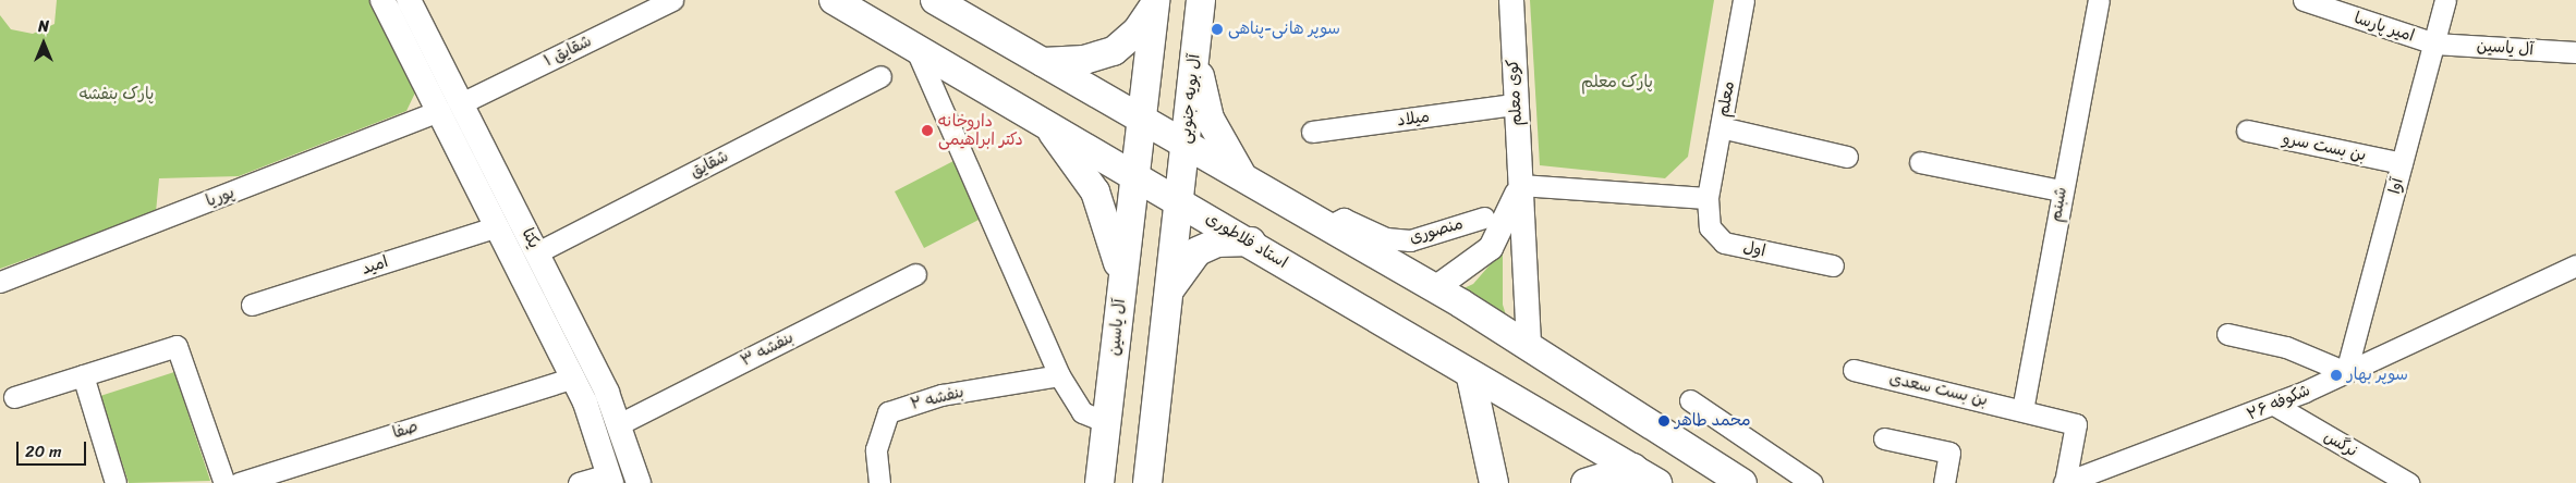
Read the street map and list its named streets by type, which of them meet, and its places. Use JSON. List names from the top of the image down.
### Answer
{
  "streets": {
    "main road": ["آل یاسین", "آل بویه جنوبی", "استاد فلاطوری"],
    "street": [
      "امیر پارسا",
      "شقایق ۱",
      "کوی معلم",
      "معلم",
      "میلاد",
      "بن بست سرو",
      "شقایق",
      "آوا",
      "پوریا",
      "شبنم",
      "منصوری",
      "یکتا",
      "اول",
      "امید",
      "بنفشه ۳",
      "بن بست سعدی",
      "بنفشه ۲",
      "شکوفه ۲۶",
      "صفا",
      "نرگس"
    ]
  },
  "crossings": [
    ["امیر پارسا", "آل یاسین"],
    ["امیر پارسا", "آوا"],
    ["آل یاسین", "آوا"],
    ["آل یاسین", "استاد فلاطوری"],
    ["شقایق ۱", "یکتا"],
    ["کوی معلم", "میلاد"],
    ["آل بویه جنوبی", "استاد فلاطوری"],
    ["معلم", "اول"],
    ["بن بست سرو", "آوا"],
    ["شقایق", "یکتا"],
    ["آوا", "شکوفه ۲۶"],
    ["پوریا", "یکتا"],
    ["شبنم", "بن بست سعدی"],
    ["یکتا", "امید"],
    ["یکتا", "بنفشه ۳"],
    ["یکتا", "صفا"],
    ["بن بست سعدی", "شکوفه ۲۶"],
    ["شکوفه ۲۶", "نرگس"]
  ],
  "parks": ["پارک معلم", "پارک بنفشه"],
  "places": [
    "سوپر هانی-پناهی",
    "داروخانه دکتر ابراهیمی",
    "سوپر بهار",
    "محمد طاهر"
  ],
  "scale_bar": "20 m",
  "north": "top"
}
